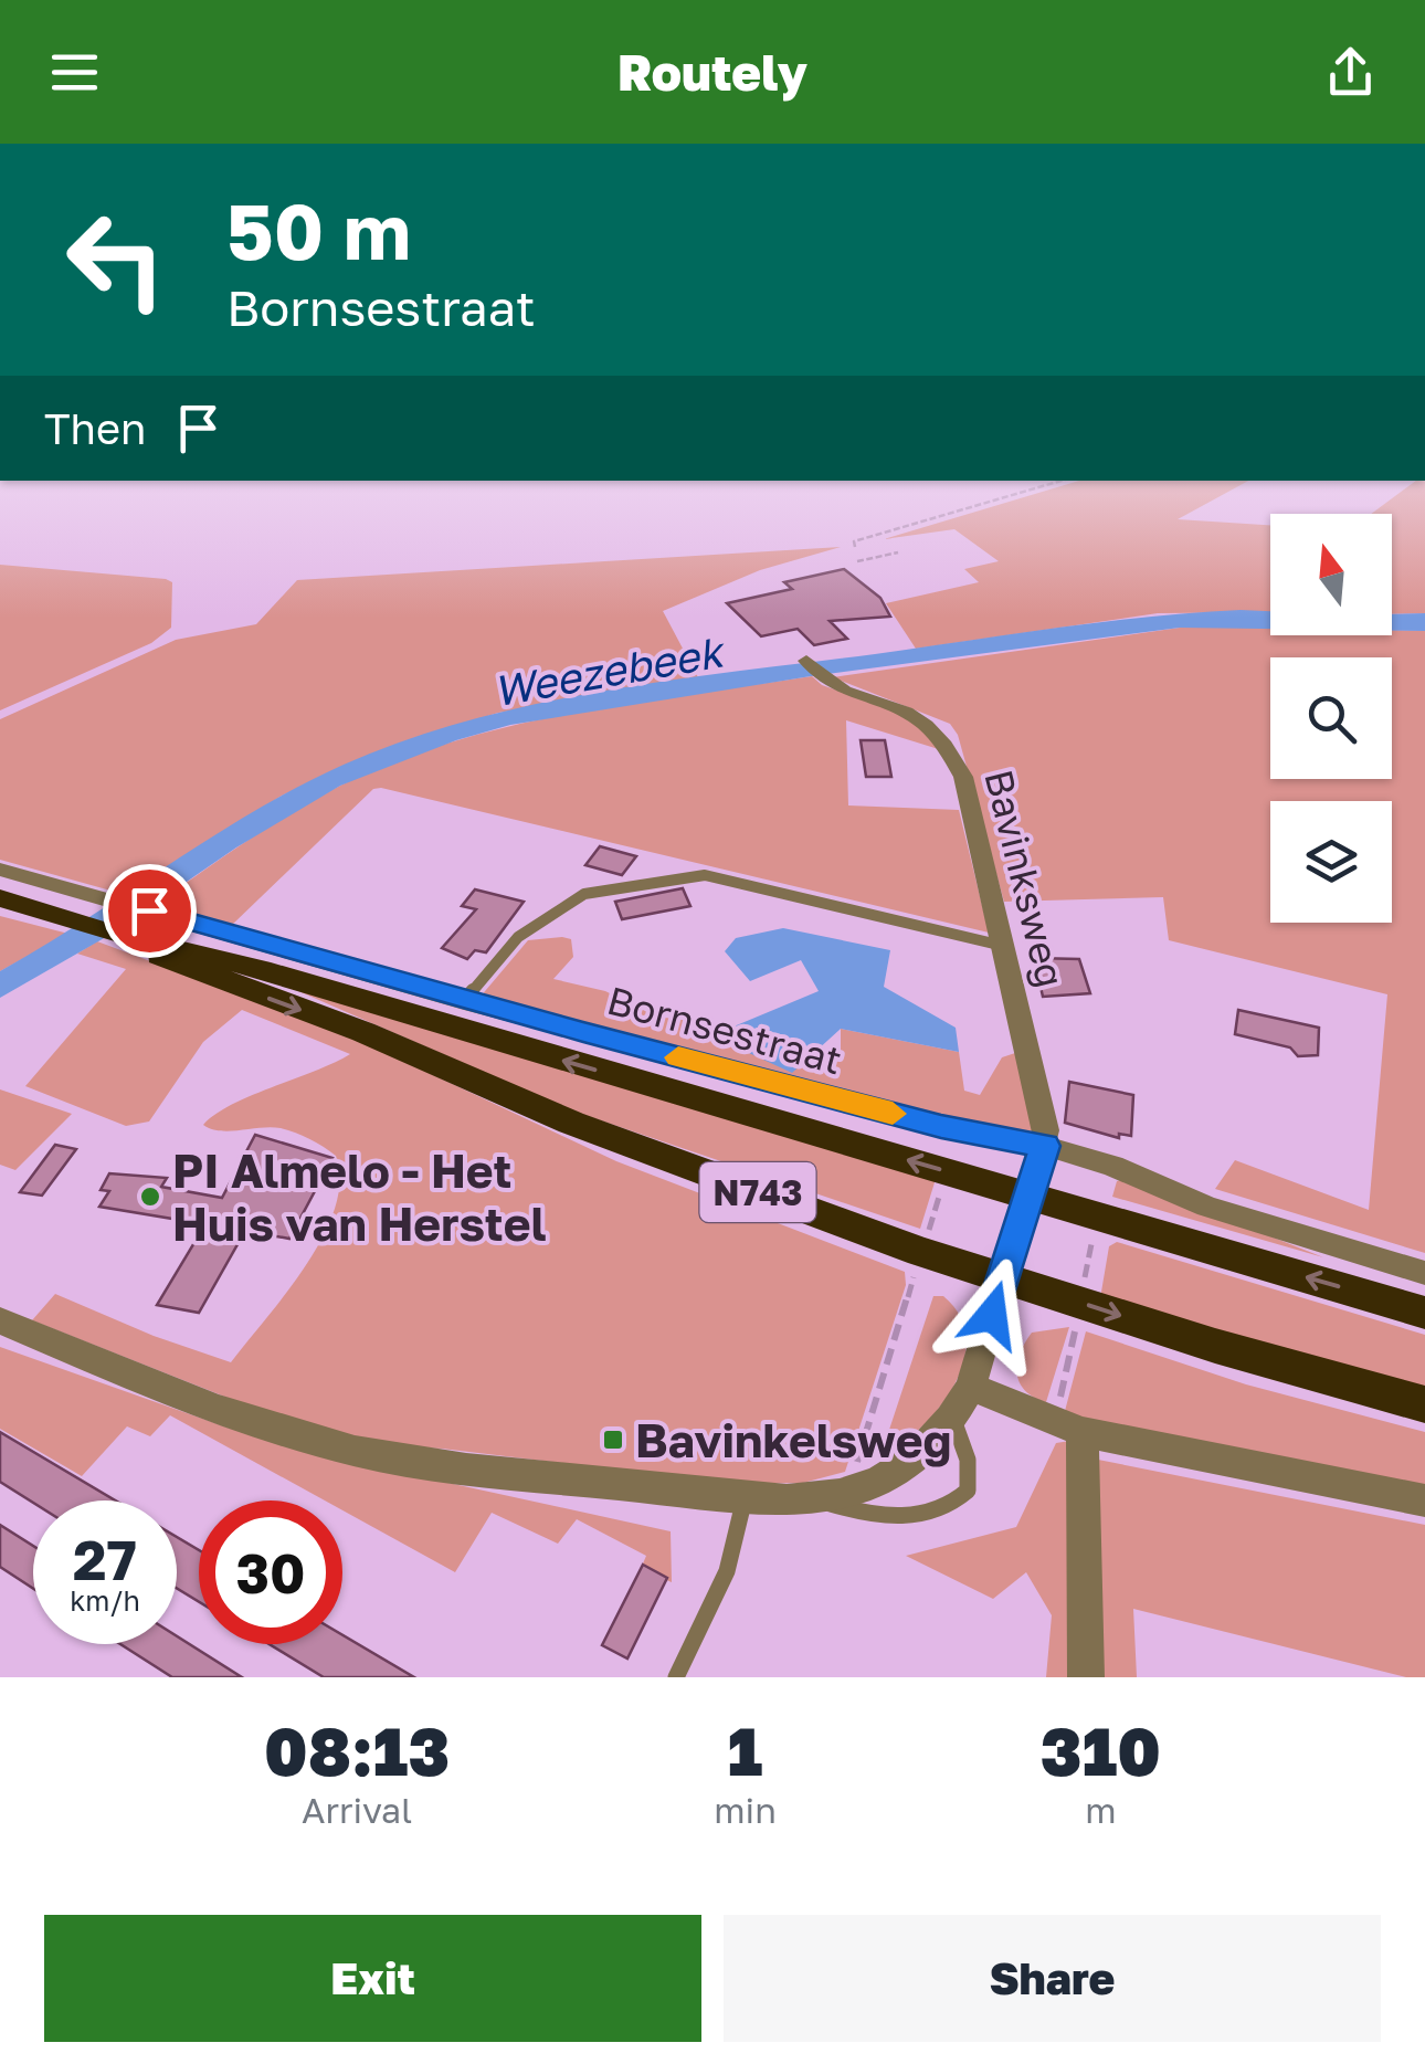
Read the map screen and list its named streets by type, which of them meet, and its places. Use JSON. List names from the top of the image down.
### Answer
{
  "streets": {
    "main road": ["N743"],
    "street": ["Bavinksweg", "Bornsestraat"]
  },
  "crossings": [
    ["Bavinksweg", "Bornsestraat"],
    ["Bavinksweg", "N743"]
  ],
  "water": ["Weezebeek"],
  "places": {
    "other": ["PI Almelo - Het Huis van Herstel"],
    "transit": ["Bavinkelsweg"]
  },
  "north": "top",
  "page": {
    "header": "Routely",
    "turn": ["50 m", "Bornsestraat"],
    "then": "Then",
    "speed": "27 km/h",
    "limit": "30",
    "eta": [
      "08:13",
      "Arrival",
      "1",
      "min",
      "310",
      "m"
    ],
    "buttons": ["Exit", "Share"]
  }
}
